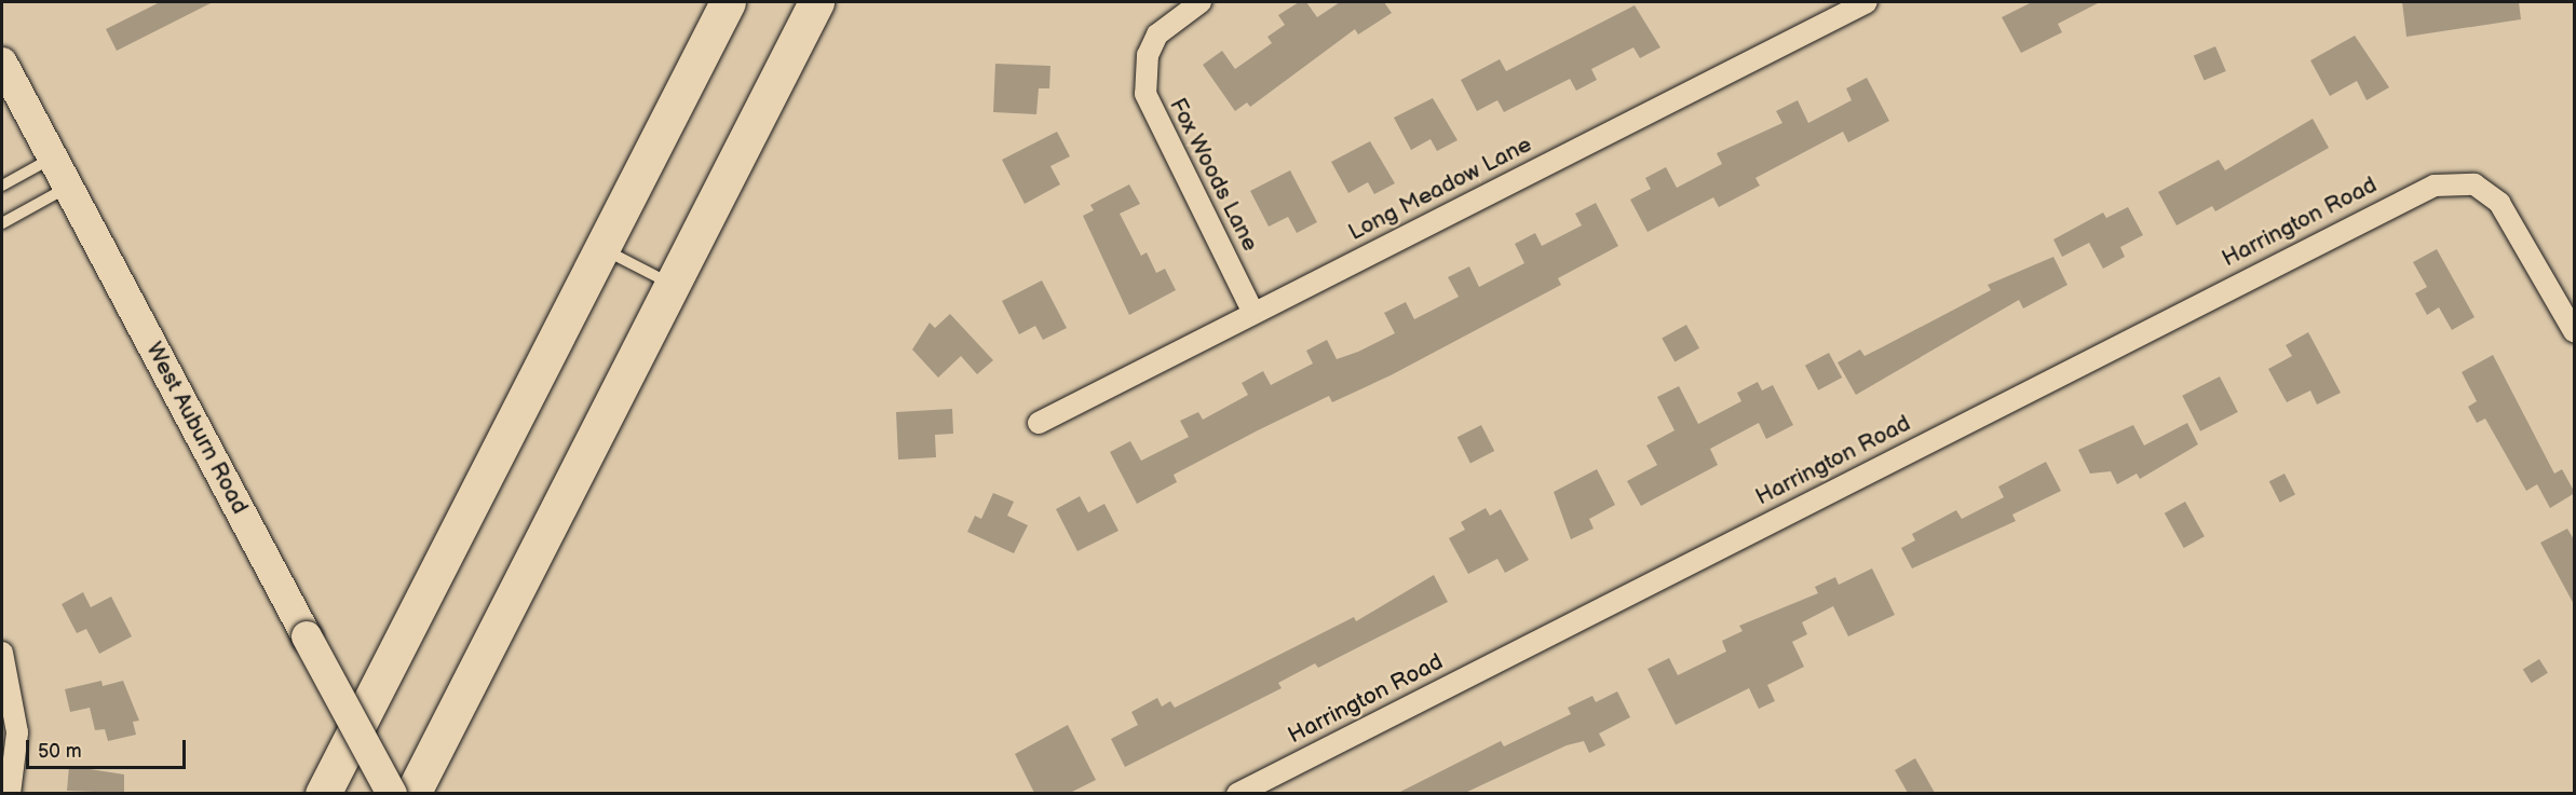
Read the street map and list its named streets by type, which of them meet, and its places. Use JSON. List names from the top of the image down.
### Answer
{
  "streets": {
    "main road": ["West Auburn Road"],
    "street": ["Fox Woods Lane", "Long Meadow Lane", "Harrington Road"]
  },
  "crossings": [
    ["Fox Woods Lane", "Long Meadow Lane"]
  ],
  "scale_bar": "50 m"
}
